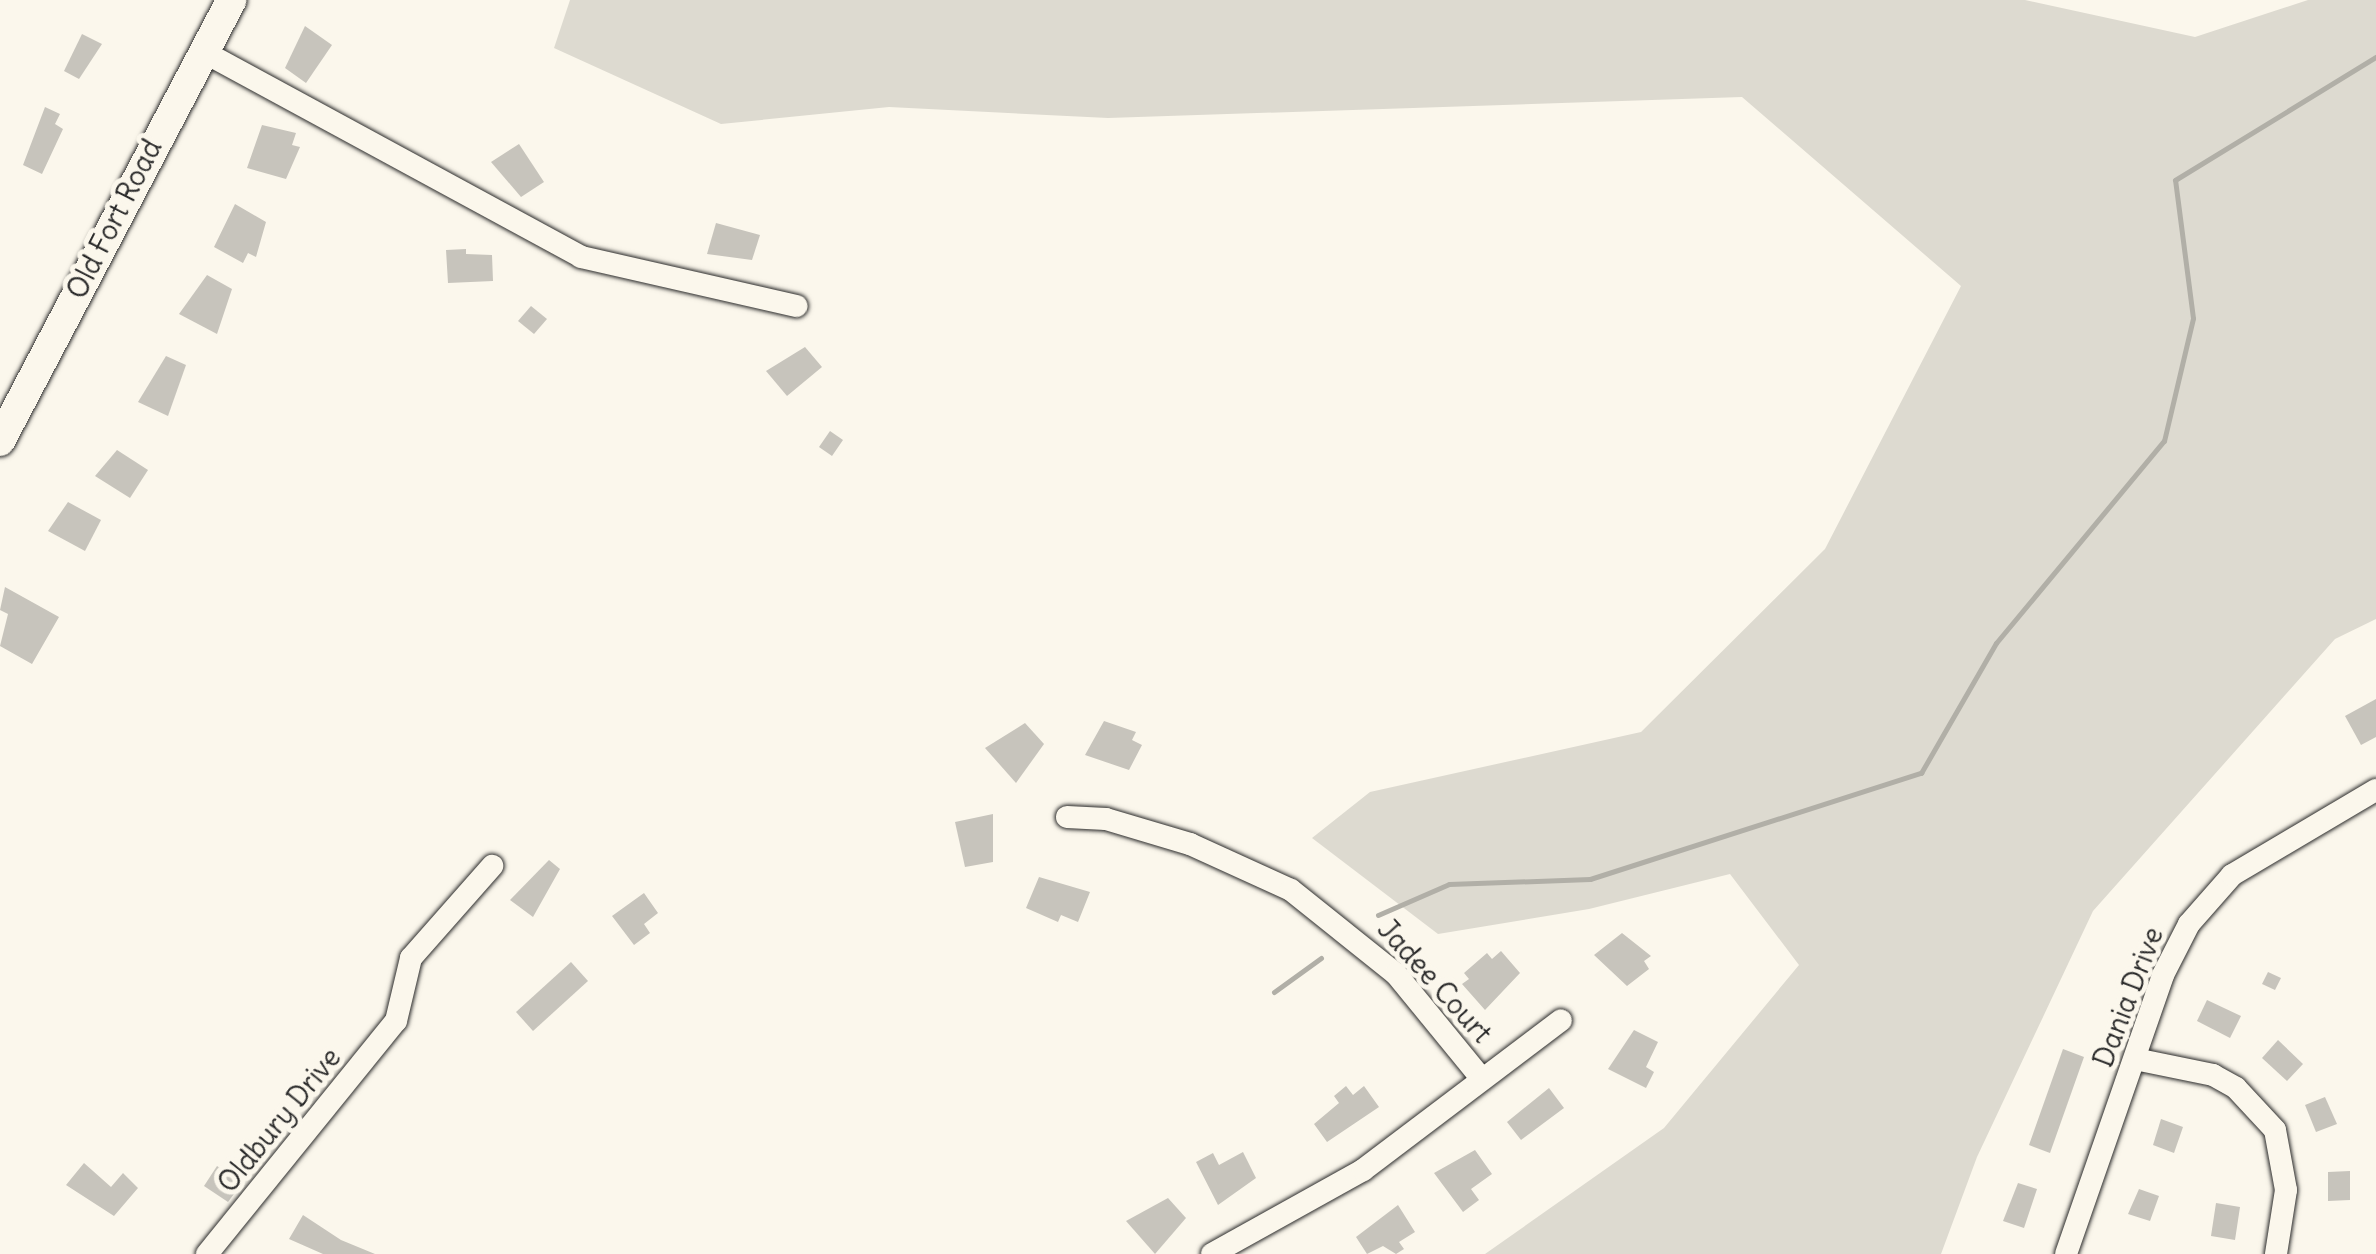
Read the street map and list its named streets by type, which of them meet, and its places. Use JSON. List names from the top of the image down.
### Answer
{
  "streets": {
    "main road": ["Old Fort Road"],
    "street": ["Jadee Court", "Dania Drive", "Oldbury Drive"]
  }
}
